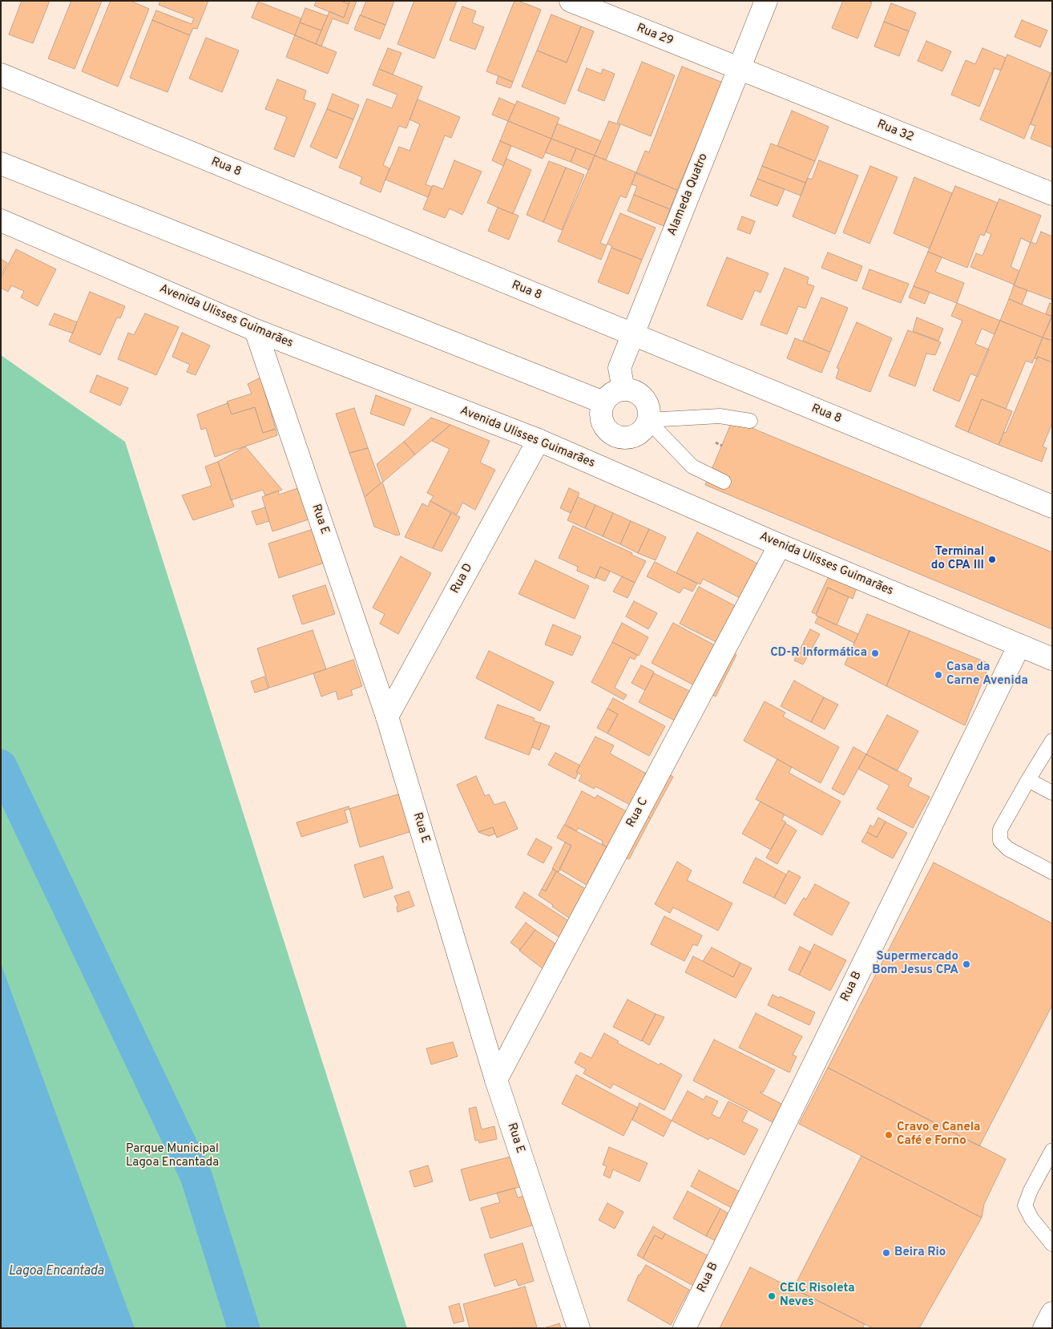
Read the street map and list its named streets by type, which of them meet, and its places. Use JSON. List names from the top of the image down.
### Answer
{
  "streets": {
    "street": [
      "Rua 29",
      "Rua 32",
      "Rua 8",
      "Alameda Quatro",
      "Avenida Ulisses Guimarães",
      "Rua E",
      "Rua D",
      "Rua C",
      "Rua B"
    ]
  },
  "crossings": [
    ["Rua 29", "Rua 32"],
    ["Rua 29", "Alameda Quatro"],
    ["Rua 32", "Alameda Quatro"],
    ["Rua 8", "Alameda Quatro"],
    ["Avenida Ulisses Guimarães", "Rua E"],
    ["Avenida Ulisses Guimarães", "Rua D"],
    ["Avenida Ulisses Guimarães", "Rua C"],
    ["Avenida Ulisses Guimarães", "Rua B"],
    ["Rua E", "Rua D"],
    ["Rua E", "Rua C"]
  ],
  "water": ["Lagoa Encantada"],
  "parks": ["Parque Municipal Lagoa Encantada"],
  "places": [
    "Terminal do CPA III",
    "CD-R Informática",
    "Casa da Carne Avenida",
    "Supermercado Bom Jesus CPA",
    "Cravo e Canela Café e Forno",
    "Beira Rio",
    "CEIC Risoleta Neves"
  ]
}
